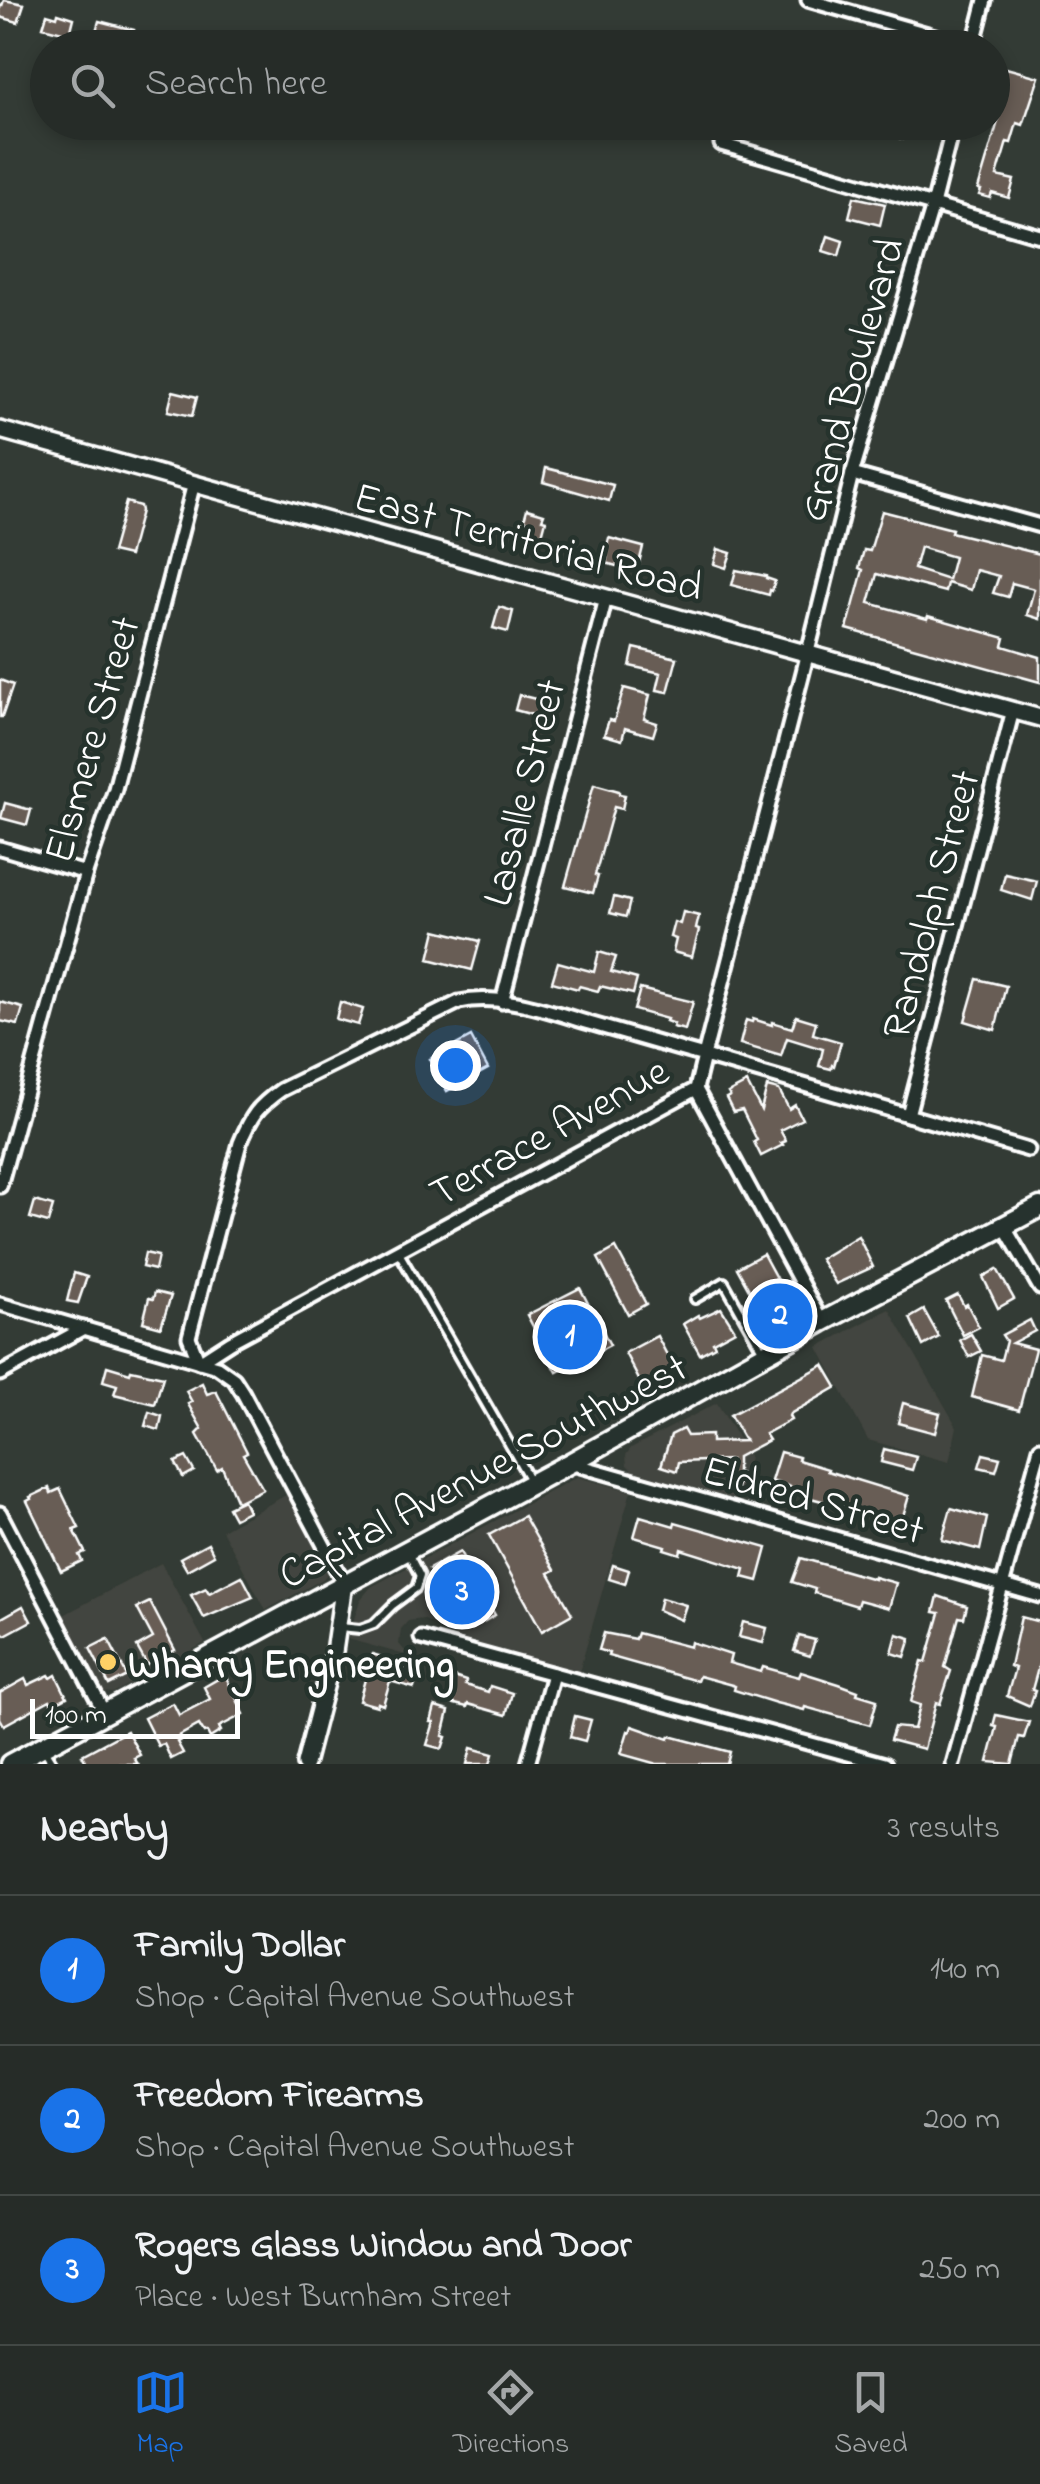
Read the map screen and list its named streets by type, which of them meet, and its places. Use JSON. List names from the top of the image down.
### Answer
{
  "streets": {
    "main road": ["Capital Avenue Southwest"],
    "street": [
      "Grand Boulevard",
      "East Territorial Road",
      "Elsmere Street",
      "Lasalle Street",
      "Randolph Street",
      "Terrace Avenue",
      "Eldred Street"
    ]
  },
  "crossings": [
    ["Grand Boulevard", "East Territorial Road"],
    ["Grand Boulevard", "Terrace Avenue"],
    ["East Territorial Road", "Elsmere Street"],
    ["East Territorial Road", "Lasalle Street"],
    ["East Territorial Road", "Randolph Street"],
    ["East Territorial Road", "Terrace Avenue"],
    ["Capital Avenue Southwest", "Eldred Street"]
  ],
  "places": ["Wharry Engineering"],
  "scale_bar": "100 m",
  "page": {
    "search": "Search here",
    "pins": ["2", "1", "3"],
    "scale": "100 m",
    "heading": ["Nearby", "3 results"],
    "list": [
      {
        "mark": "1",
        "name": "Family Dollar",
        "note": "Shop · Capital Avenue Southwest",
        "value": "140 m"
      },
      {
        "mark": "2",
        "name": "Freedom Firearms",
        "note": "Shop · Capital Avenue Southwest",
        "value": "200 m"
      },
      {
        "mark": "3",
        "name": "Rogers Glass Window and Door",
        "note": "Place · West Burnham Street",
        "value": "250 m"
      }
    ],
    "nav": ["Map", "Directions", "Saved"]
  }
}
